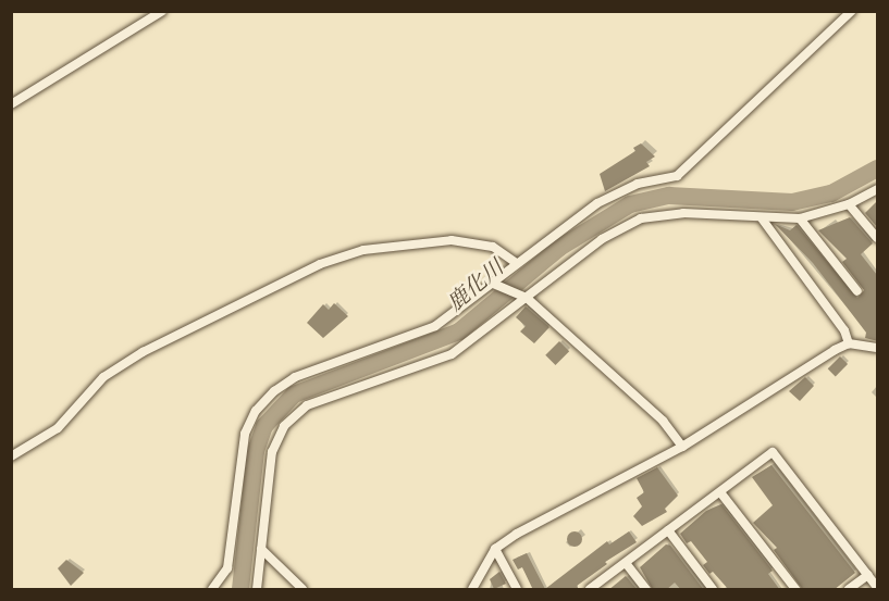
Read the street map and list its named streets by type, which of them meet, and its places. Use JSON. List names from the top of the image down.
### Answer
{
  "water": ["鹿化川"]
}
